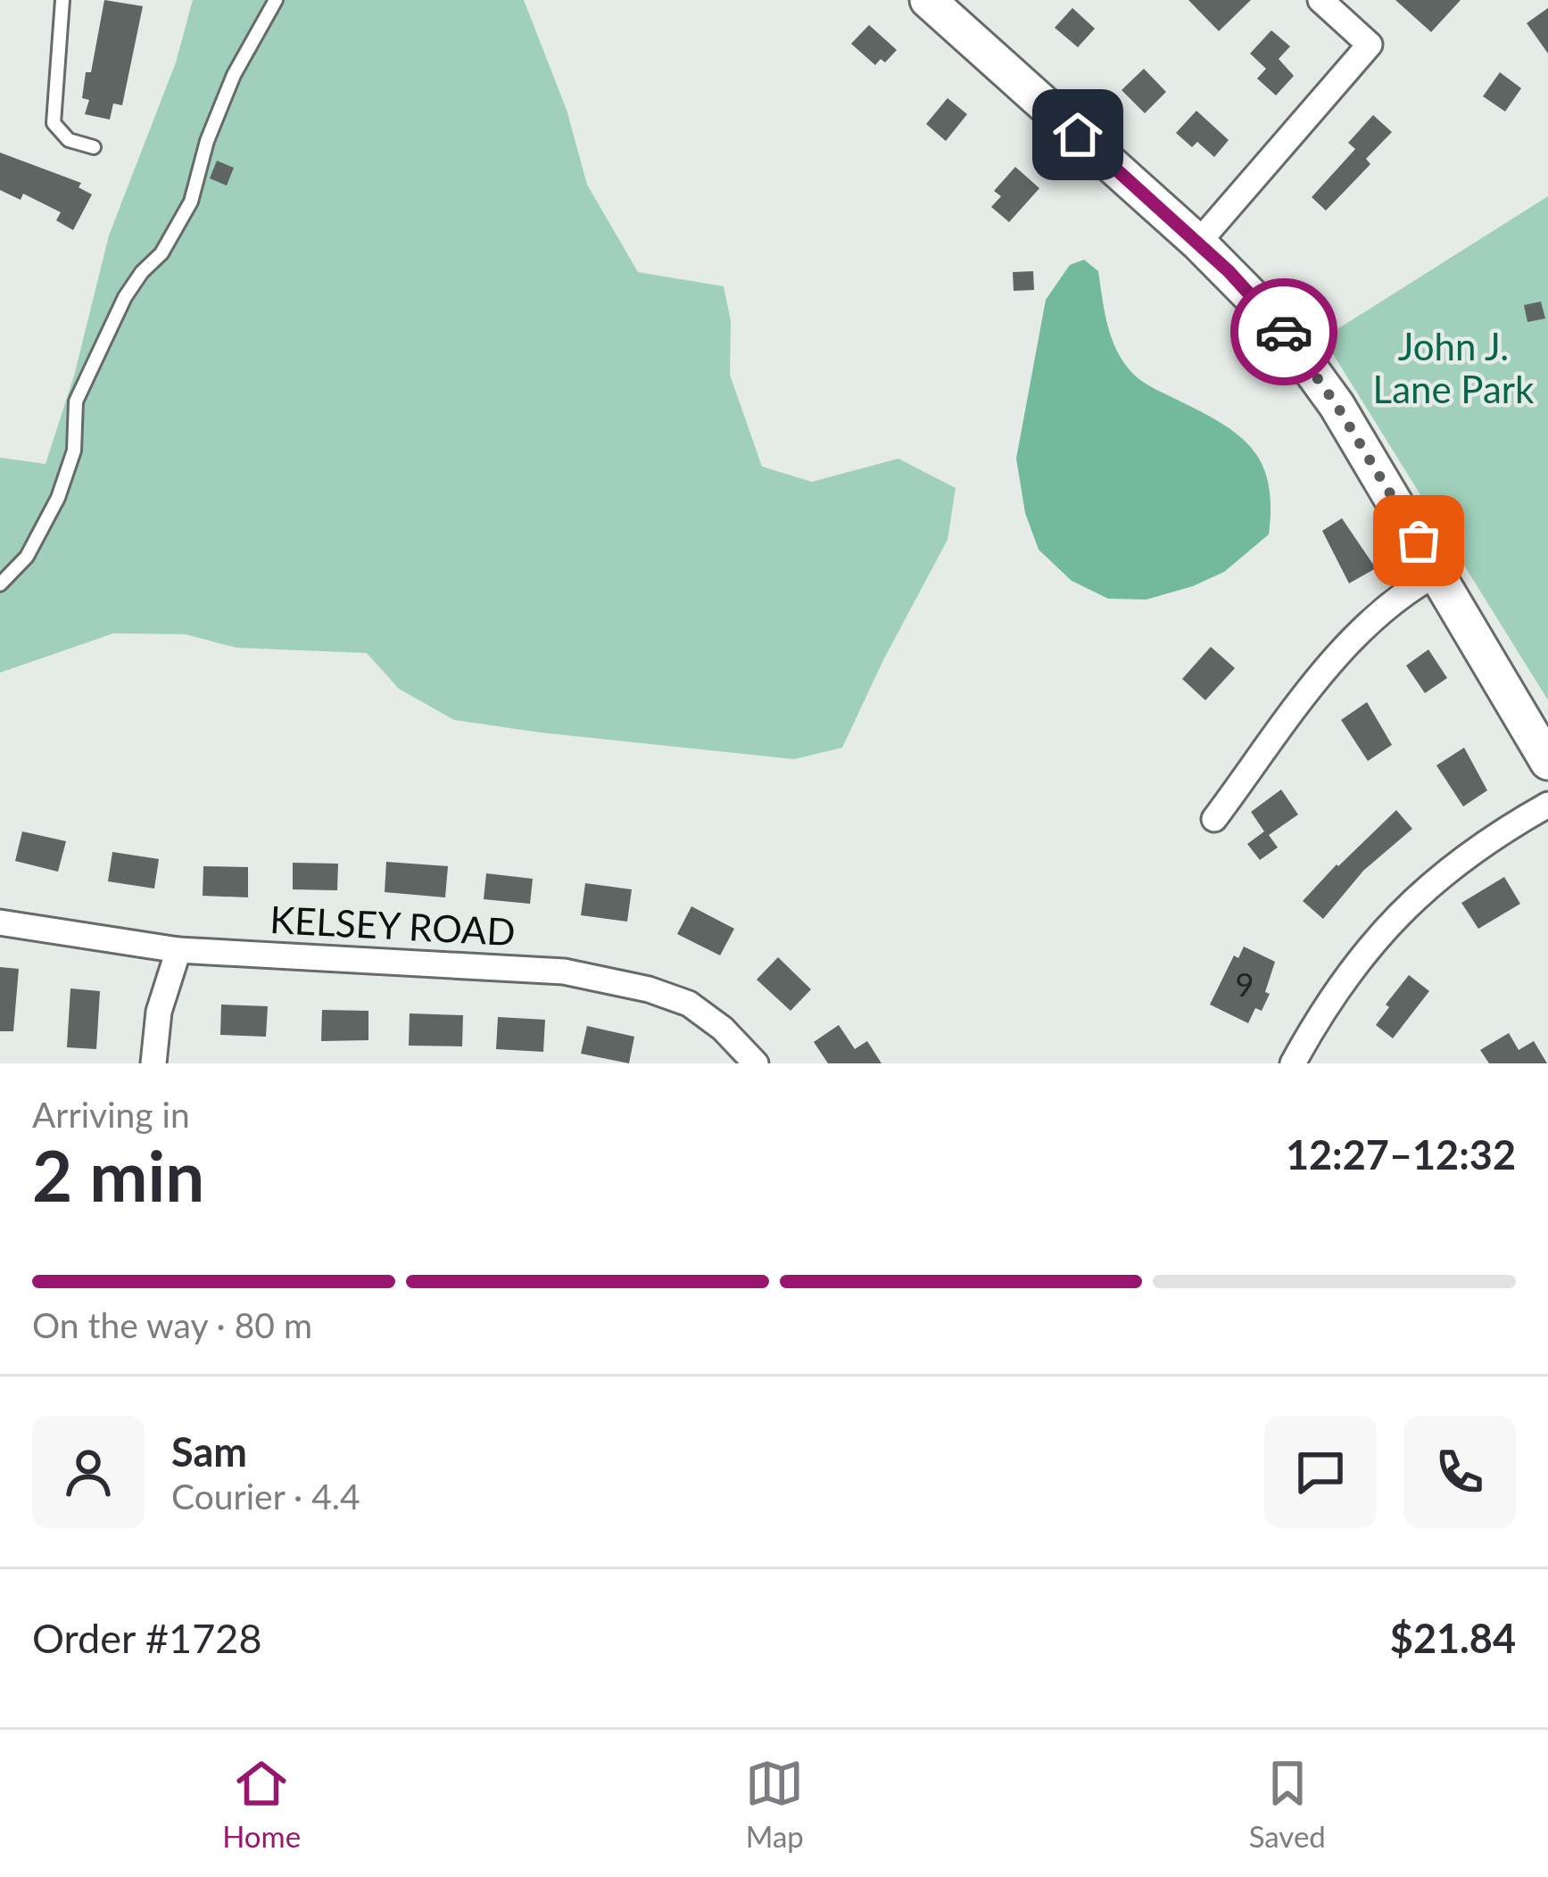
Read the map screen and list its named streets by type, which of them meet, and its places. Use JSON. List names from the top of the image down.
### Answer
{
  "streets": {
    "street": ["KELSEY ROAD"]
  },
  "parks": ["John J. Lane Park"],
  "house_numbers": ["9"],
  "page": {
    "heading": ["2 min", "Arriving in", "12:27–12:32"],
    "panel": [
      "Sam",
      "Courier · 4.4",
      "Order #1728",
      "$21.84"
    ],
    "bar": "On the way · 80 m",
    "tabs": ["Home", "Map", "Saved"]
  }
}
